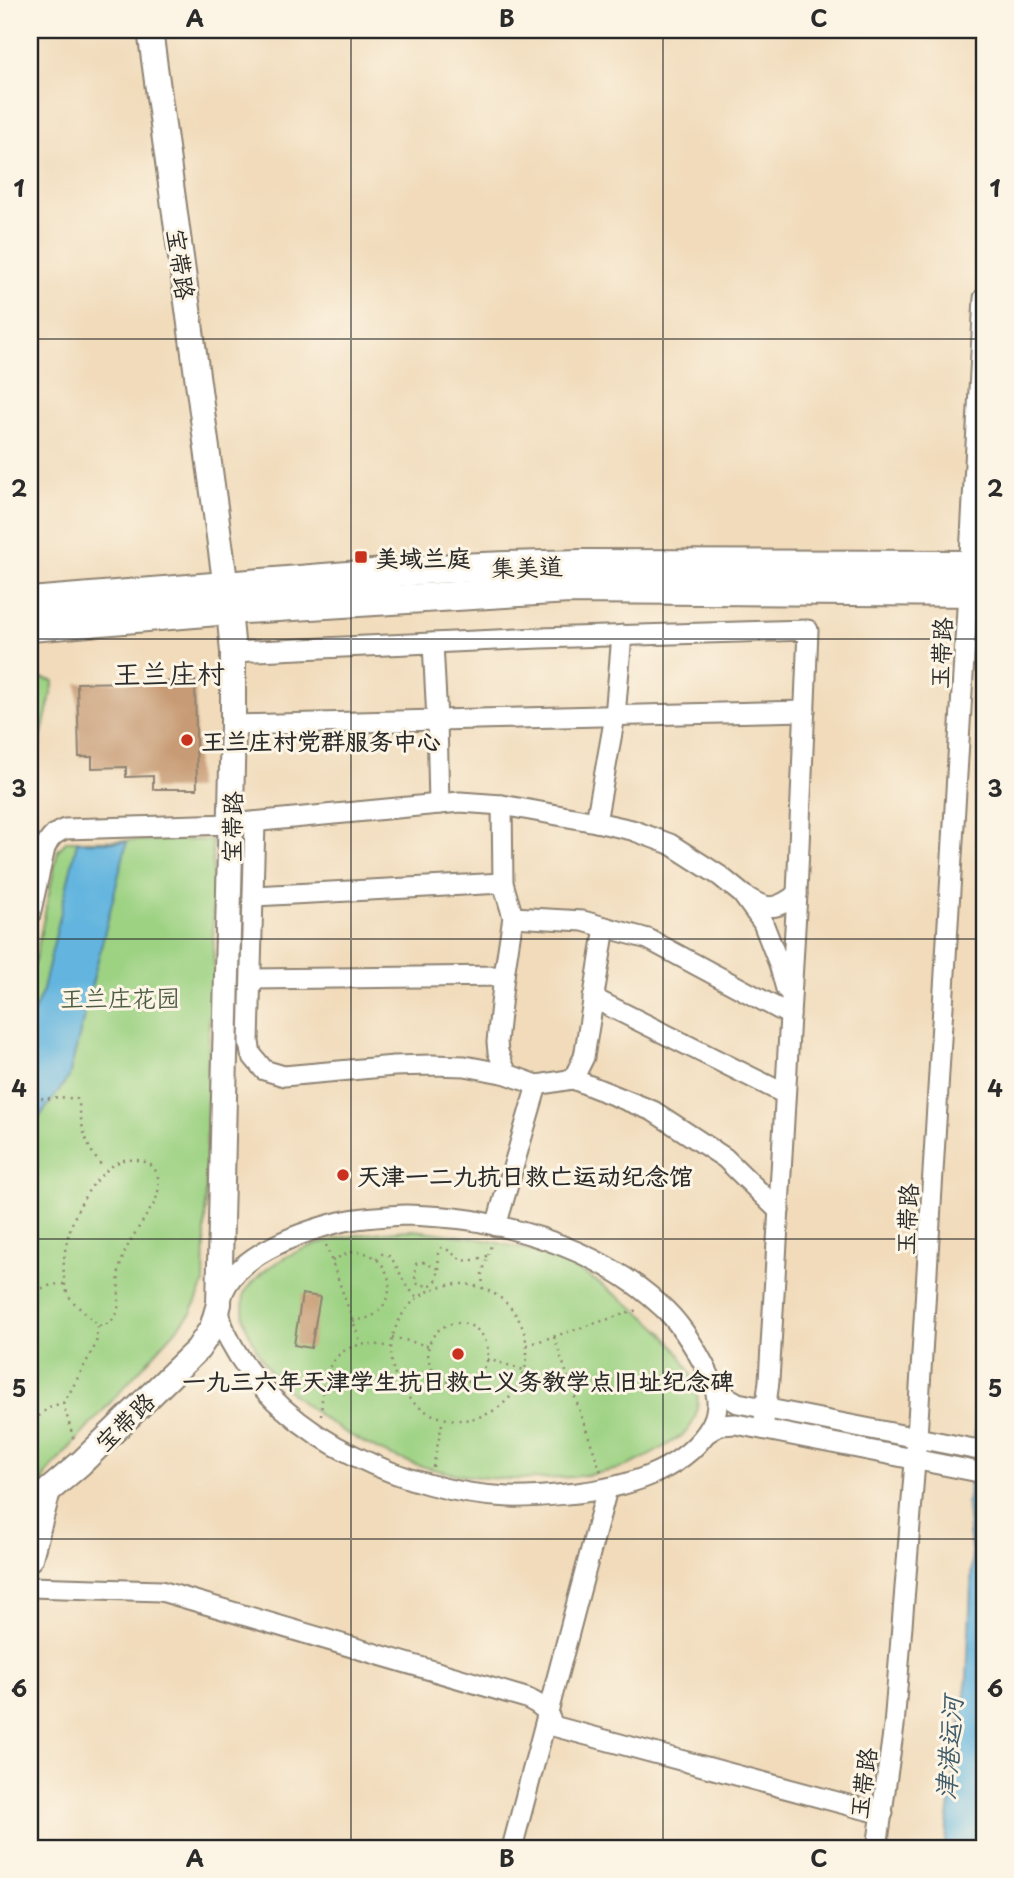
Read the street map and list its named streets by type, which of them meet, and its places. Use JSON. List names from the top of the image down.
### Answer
{
  "streets": {
    "main road": ["集美道"],
    "street": ["宝带路", "玉带路"]
  },
  "crossings": [
    ["宝带路", "集美道"],
    ["集美道", "玉带路"]
  ],
  "districts": ["王兰庄村"],
  "water": ["津港运河"],
  "parks": ["王兰庄花园"],
  "places": {
    "transit": ["美域兰庭"],
    "other": ["王兰庄村党群服务中心", "天津一二九抗日救亡运动纪念馆", "一九三六年天津学生抗日救亡义务教学点旧址纪念碑"]
  },
  "grid": {
    "columns": ["A", "B", "C"],
    "rows": [
      "1",
      "2",
      "3",
      "4",
      "5",
      "6"
    ]
  }
}
